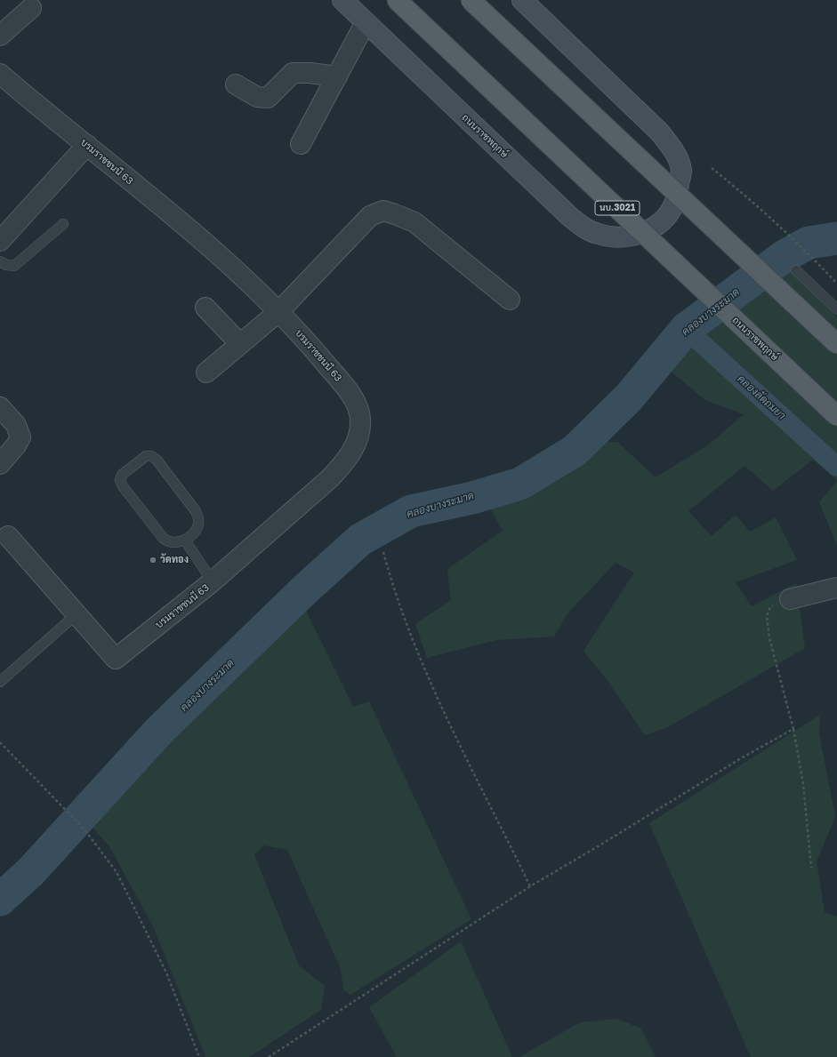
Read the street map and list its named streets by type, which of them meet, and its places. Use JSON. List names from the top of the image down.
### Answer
{
  "streets": {
    "main road": ["ถนนราชพฤกษ์", "นบ.3021"],
    "street": ["บรมราชชนนี 63"]
  },
  "water": ["คลองบางระมาด", "คลองลัดถมยา"],
  "places": ["วัดทอง"]
}
